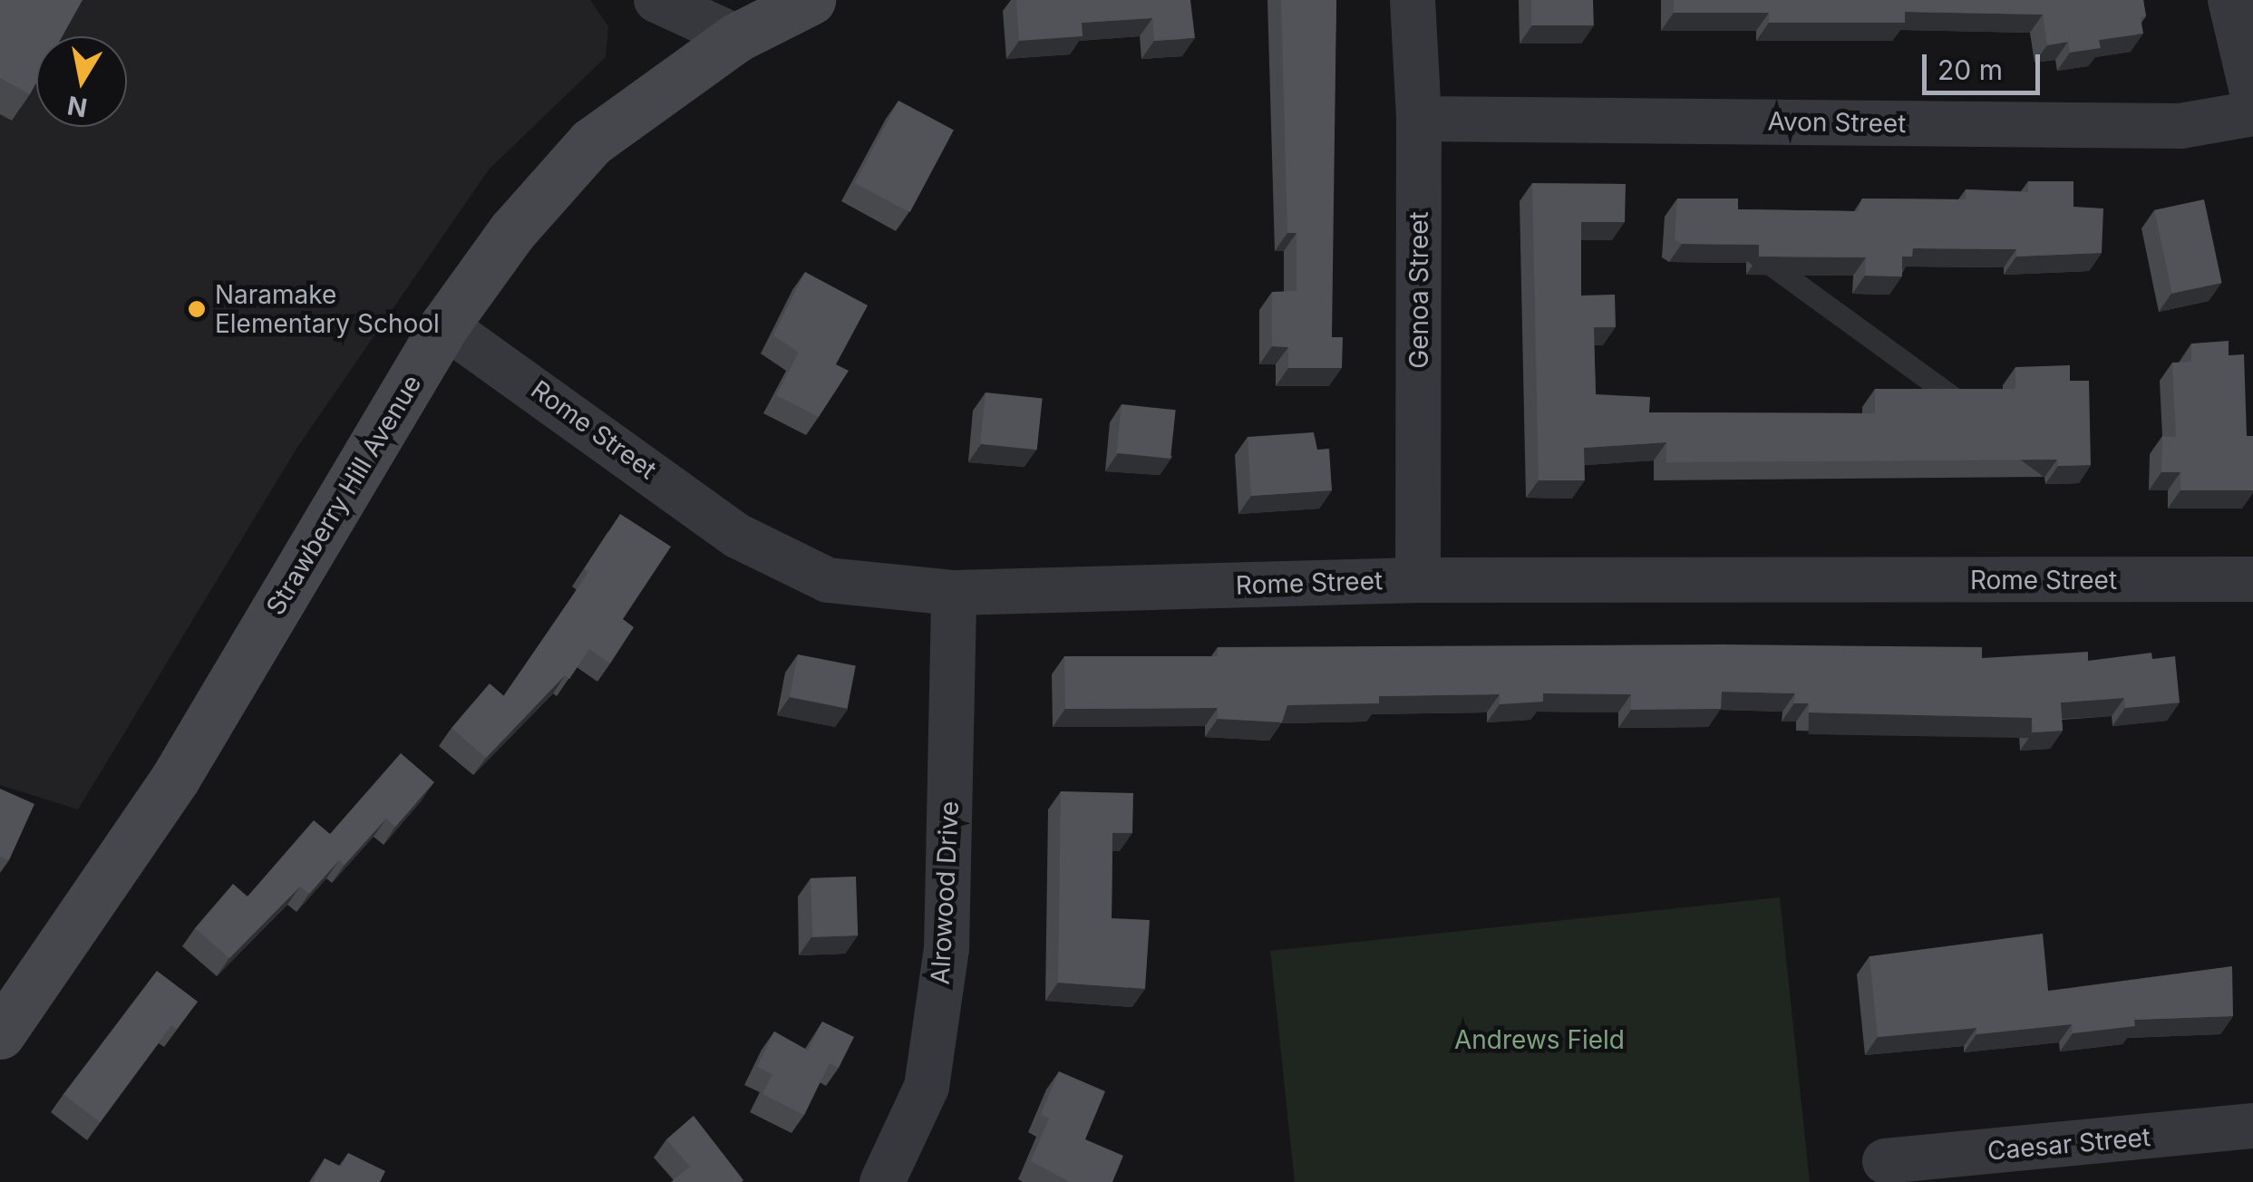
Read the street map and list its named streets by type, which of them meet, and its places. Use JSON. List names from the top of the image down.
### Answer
{
  "streets": {
    "main road": ["Strawberry Hill Avenue"],
    "street": [
      "Avon Street",
      "Genoa Street",
      "Rome Street",
      "Alrowood Drive",
      "Caesar Street"
    ]
  },
  "crossings": [
    ["Avon Street", "Genoa Street"],
    ["Genoa Street", "Rome Street"],
    ["Rome Street", "Strawberry Hill Avenue"],
    ["Rome Street", "Alrowood Drive"]
  ],
  "parks": ["Andrews Field"],
  "places": ["Naramake Elementary School"],
  "scale_bar": "20 m",
  "north": "bottom"
}
